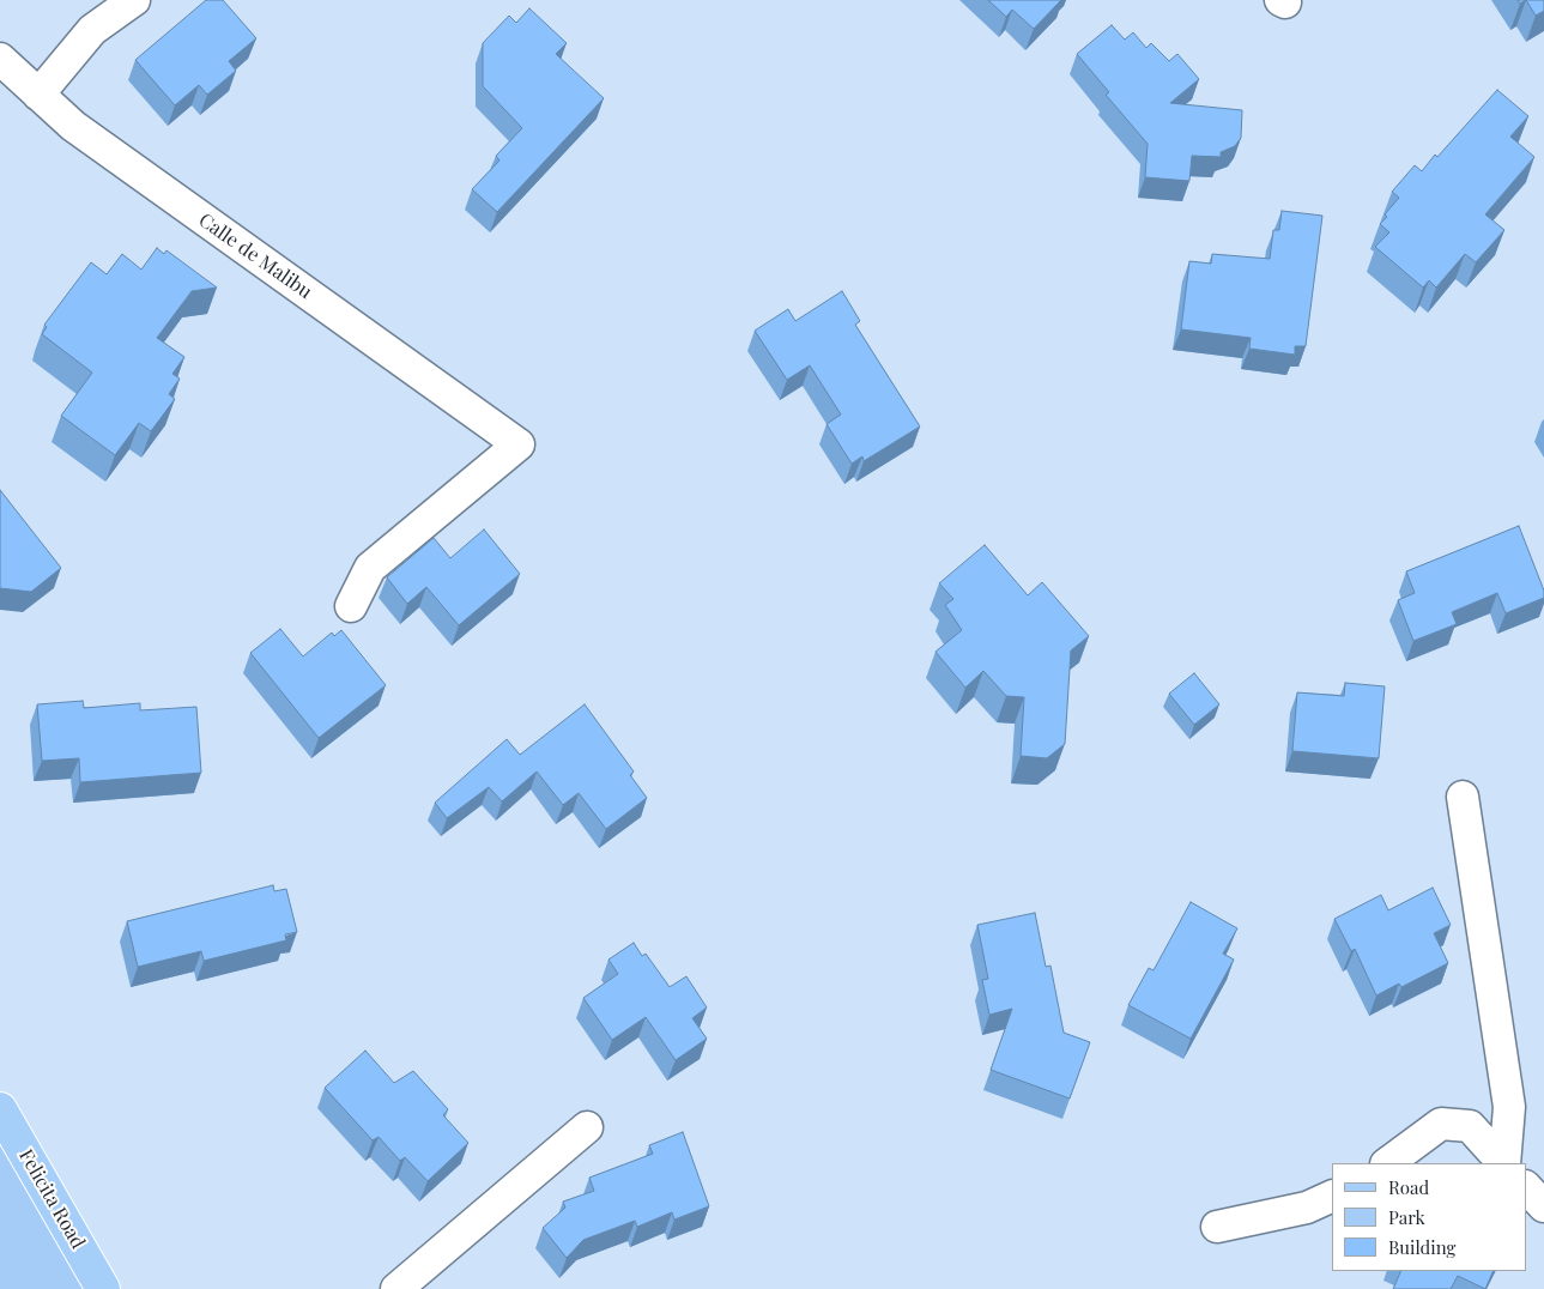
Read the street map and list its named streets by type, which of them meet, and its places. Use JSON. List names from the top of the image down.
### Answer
{
  "streets": {
    "main road": ["Felicita Road"],
    "street": ["Calle de Malibu"]
  },
  "legend": ["Road", "Park", "Building"]
}
